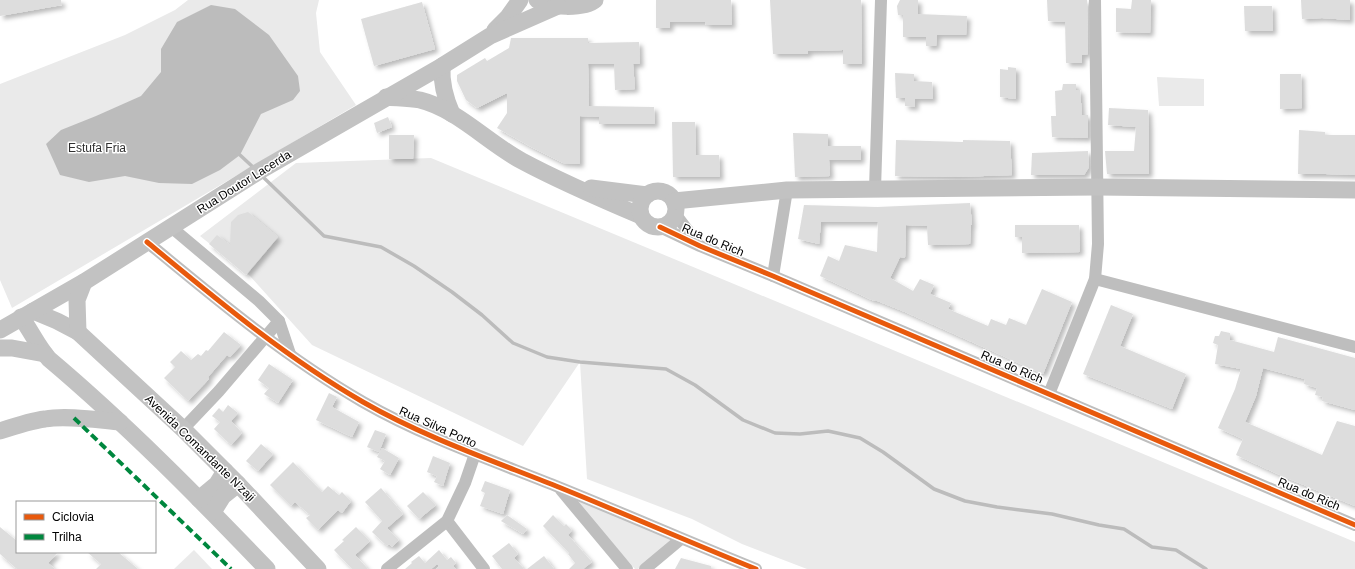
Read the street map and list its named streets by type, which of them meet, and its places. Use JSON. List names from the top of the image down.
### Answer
{
  "streets": {
    "street": [
      "Rua Doutor Lacerda",
      "Rua do Rich",
      "Rua Silva Porto",
      "Avenida Comandante N'zaji"
    ]
  },
  "crossings": [
    ["Rua Doutor Lacerda", "Rua Silva Porto"],
    ["Rua Doutor Lacerda", "Avenida Comandante N'zaji"]
  ],
  "parks": ["Estufa Fria"],
  "legend": ["Ciclovia", "Trilha"]
}
